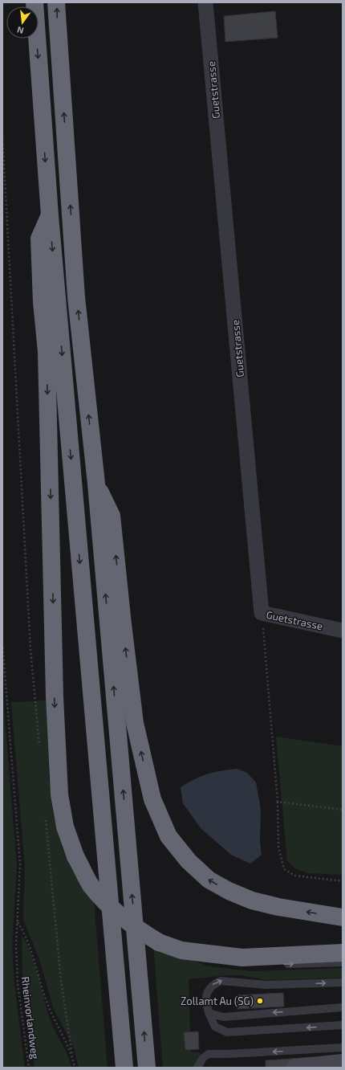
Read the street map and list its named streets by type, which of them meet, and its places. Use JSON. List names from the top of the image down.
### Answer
{
  "streets": {
    "street": ["Guetstrasse"],
    "path": ["Rheinvorlandweg"]
  },
  "places": ["Zollamt Au (SG)"],
  "north": "bottom"
}
